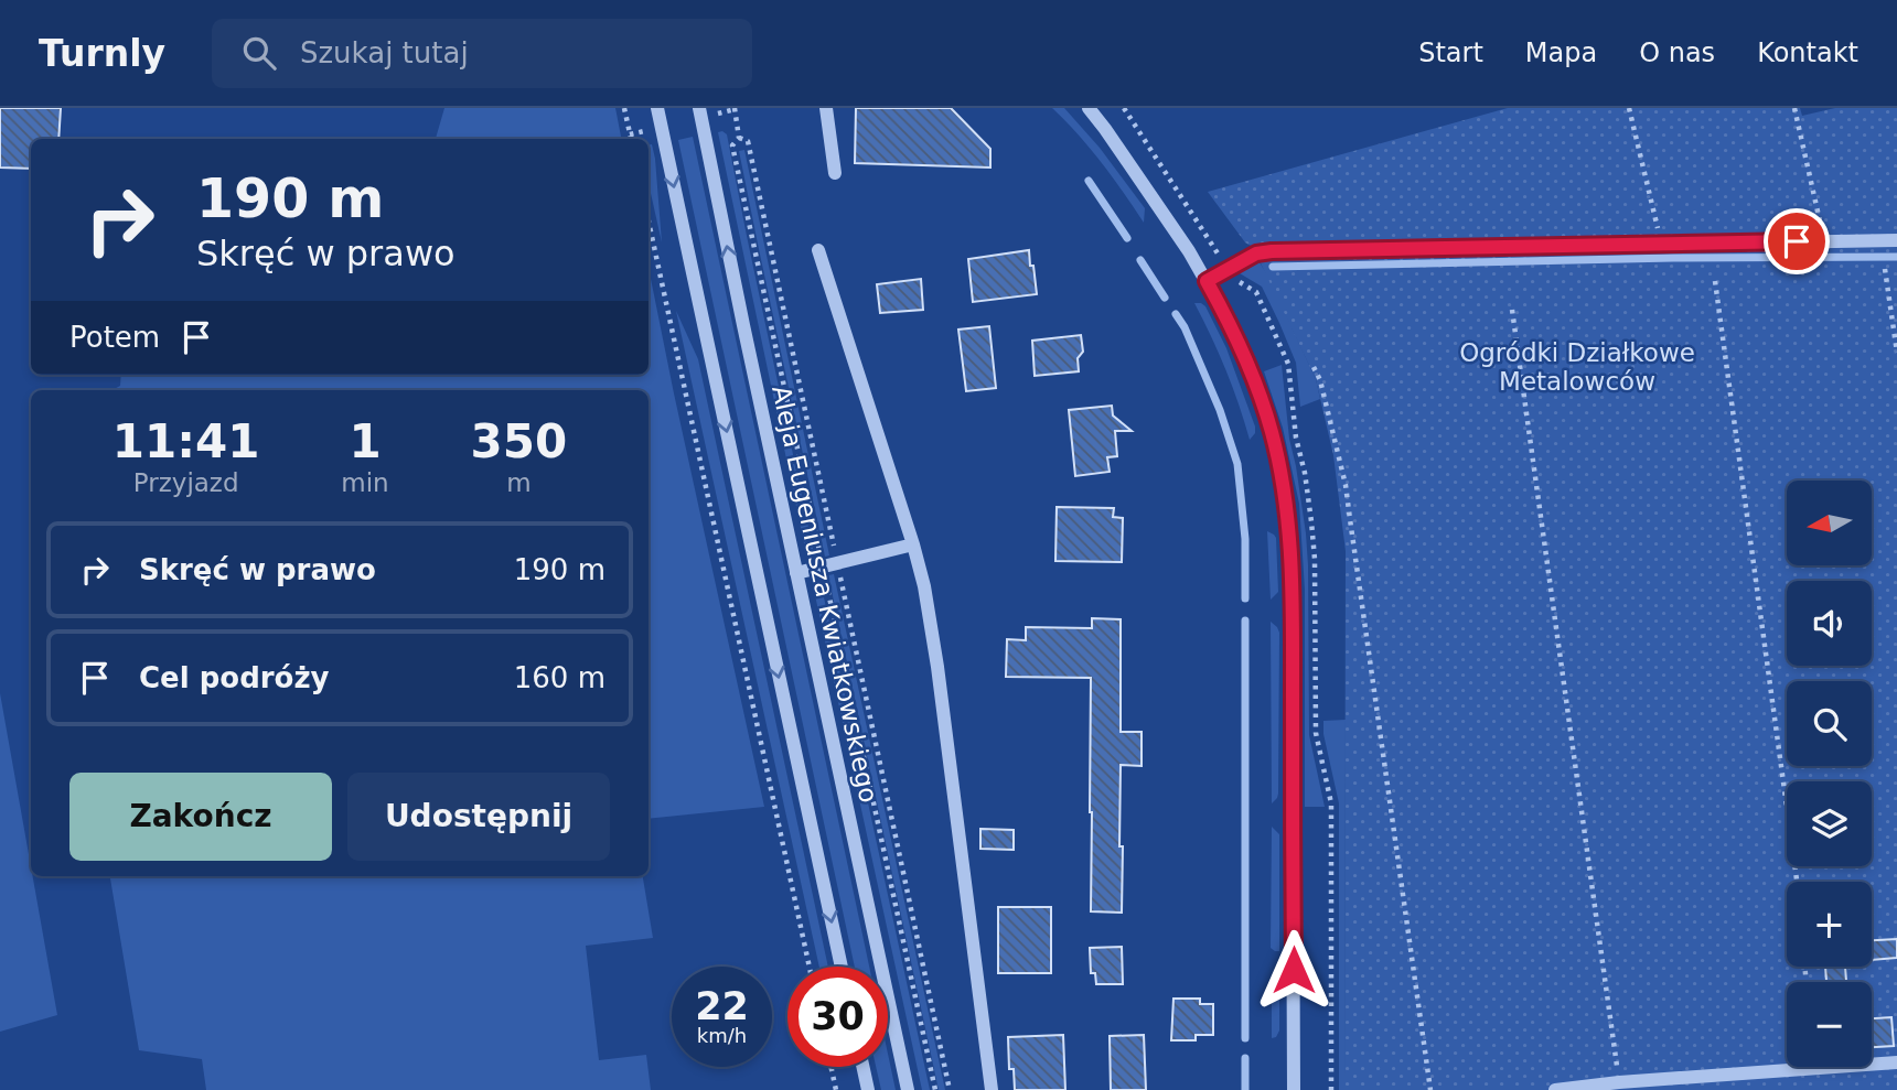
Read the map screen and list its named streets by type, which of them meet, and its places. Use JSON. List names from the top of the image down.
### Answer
{
  "streets": {
    "street": ["Aleja Eugeniusza Kwiatkowskiego"]
  },
  "parks": ["Ogródki Działkowe Metalowców"],
  "north": "left",
  "page": {
    "header": "Turnly",
    "search": "Szukaj tutaj",
    "nav": [
      "Start",
      "Mapa",
      "O nas",
      "Kontakt"
    ],
    "turn": ["190 m", "Skręć w prawo"],
    "then": "Potem",
    "eta": [
      "11:41",
      "Przyjazd",
      "1",
      "min",
      "350",
      "m"
    ],
    "map_buttons": ["+", "−"],
    "list": [
      {
        "name": "Skręć w prawo",
        "value": "190 m"
      },
      {
        "name": "Cel podróży",
        "value": "160 m"
      }
    ],
    "buttons": ["Zakończ", "Udostępnij"],
    "speed": "22 km/h",
    "limit": "30"
  }
}
